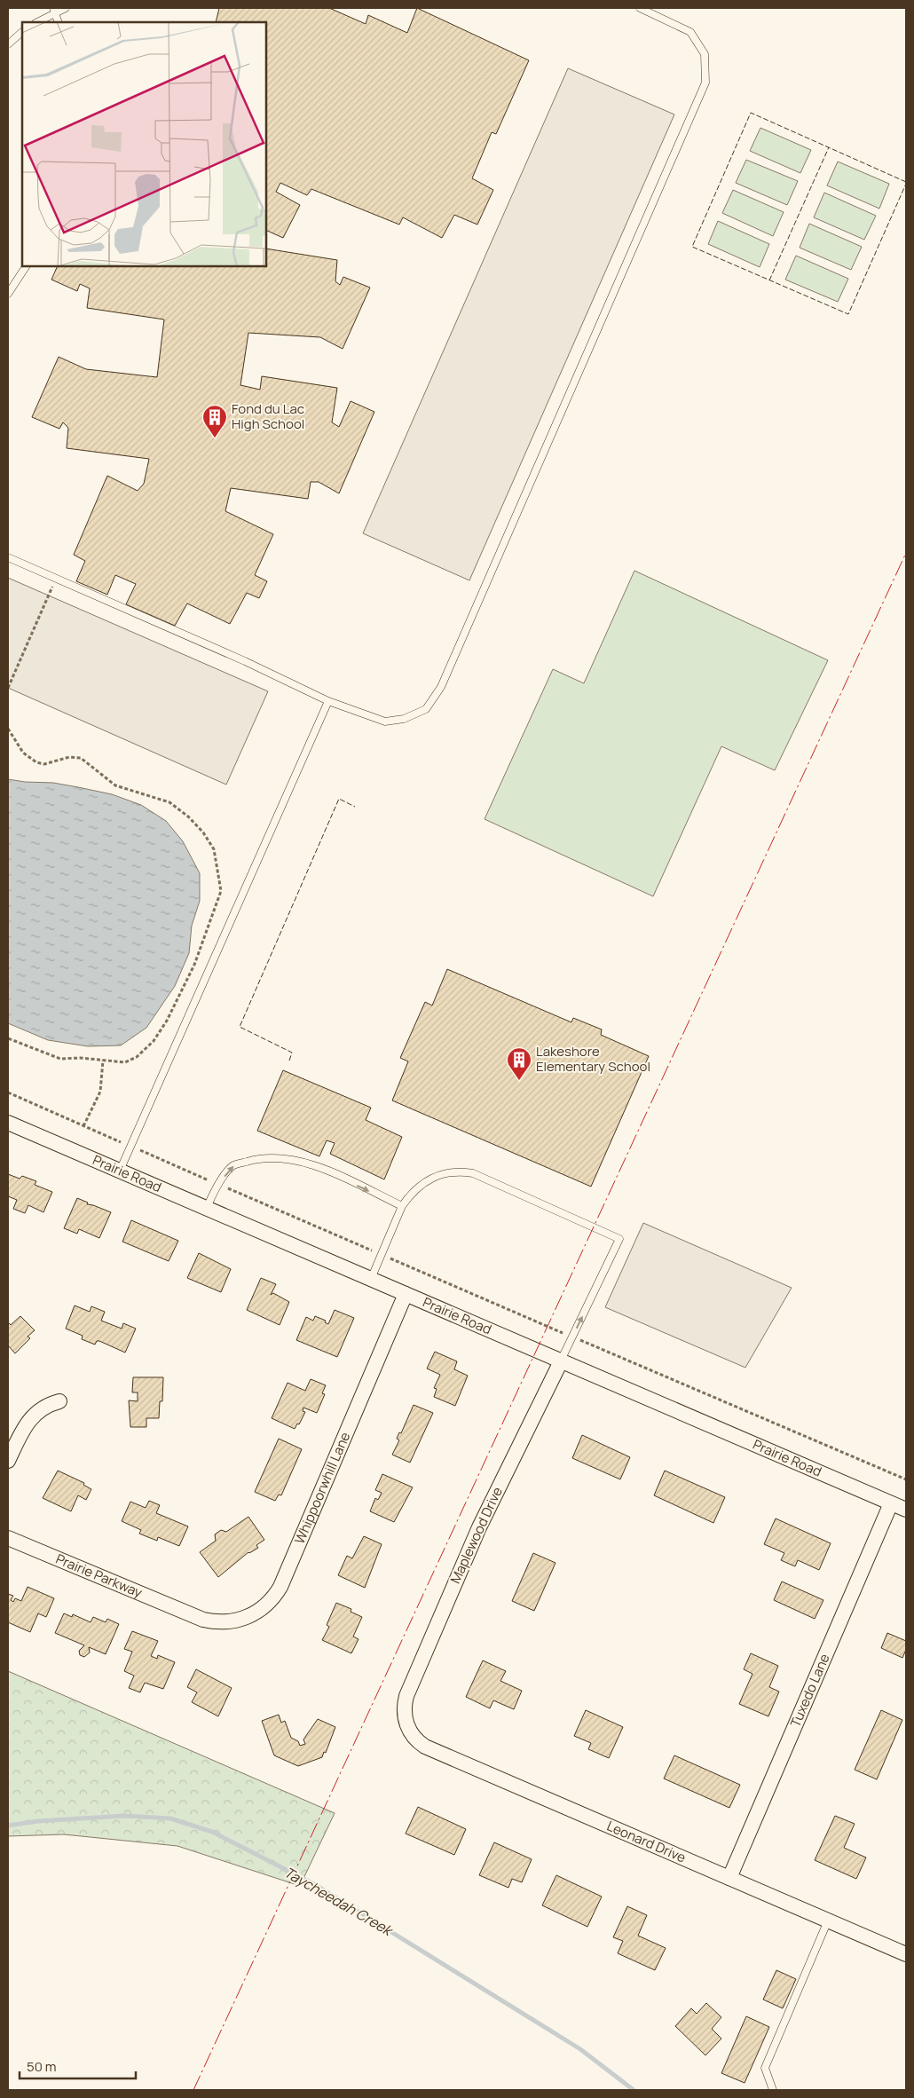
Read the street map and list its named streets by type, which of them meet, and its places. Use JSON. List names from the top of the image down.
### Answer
{
  "streets": {
    "street": [
      "Prairie Road",
      "Whippoorwhill Lane",
      "Maplewood Drive",
      "Prairie Parkway",
      "Tuxedo Lane",
      "Leonard Drive"
    ]
  },
  "crossings": [
    ["Prairie Road", "Whippoorwhill Lane"],
    ["Prairie Road", "Maplewood Drive"],
    ["Prairie Road", "Tuxedo Lane"],
    ["Whippoorwhill Lane", "Prairie Parkway"],
    ["Maplewood Drive", "Leonard Drive"],
    ["Tuxedo Lane", "Leonard Drive"]
  ],
  "water": ["Taycheedah Creek"],
  "places": {
    "building": ["Fond du Lac High School", "Lakeshore Elementary School"]
  },
  "scale_bar": "50 m"
}
